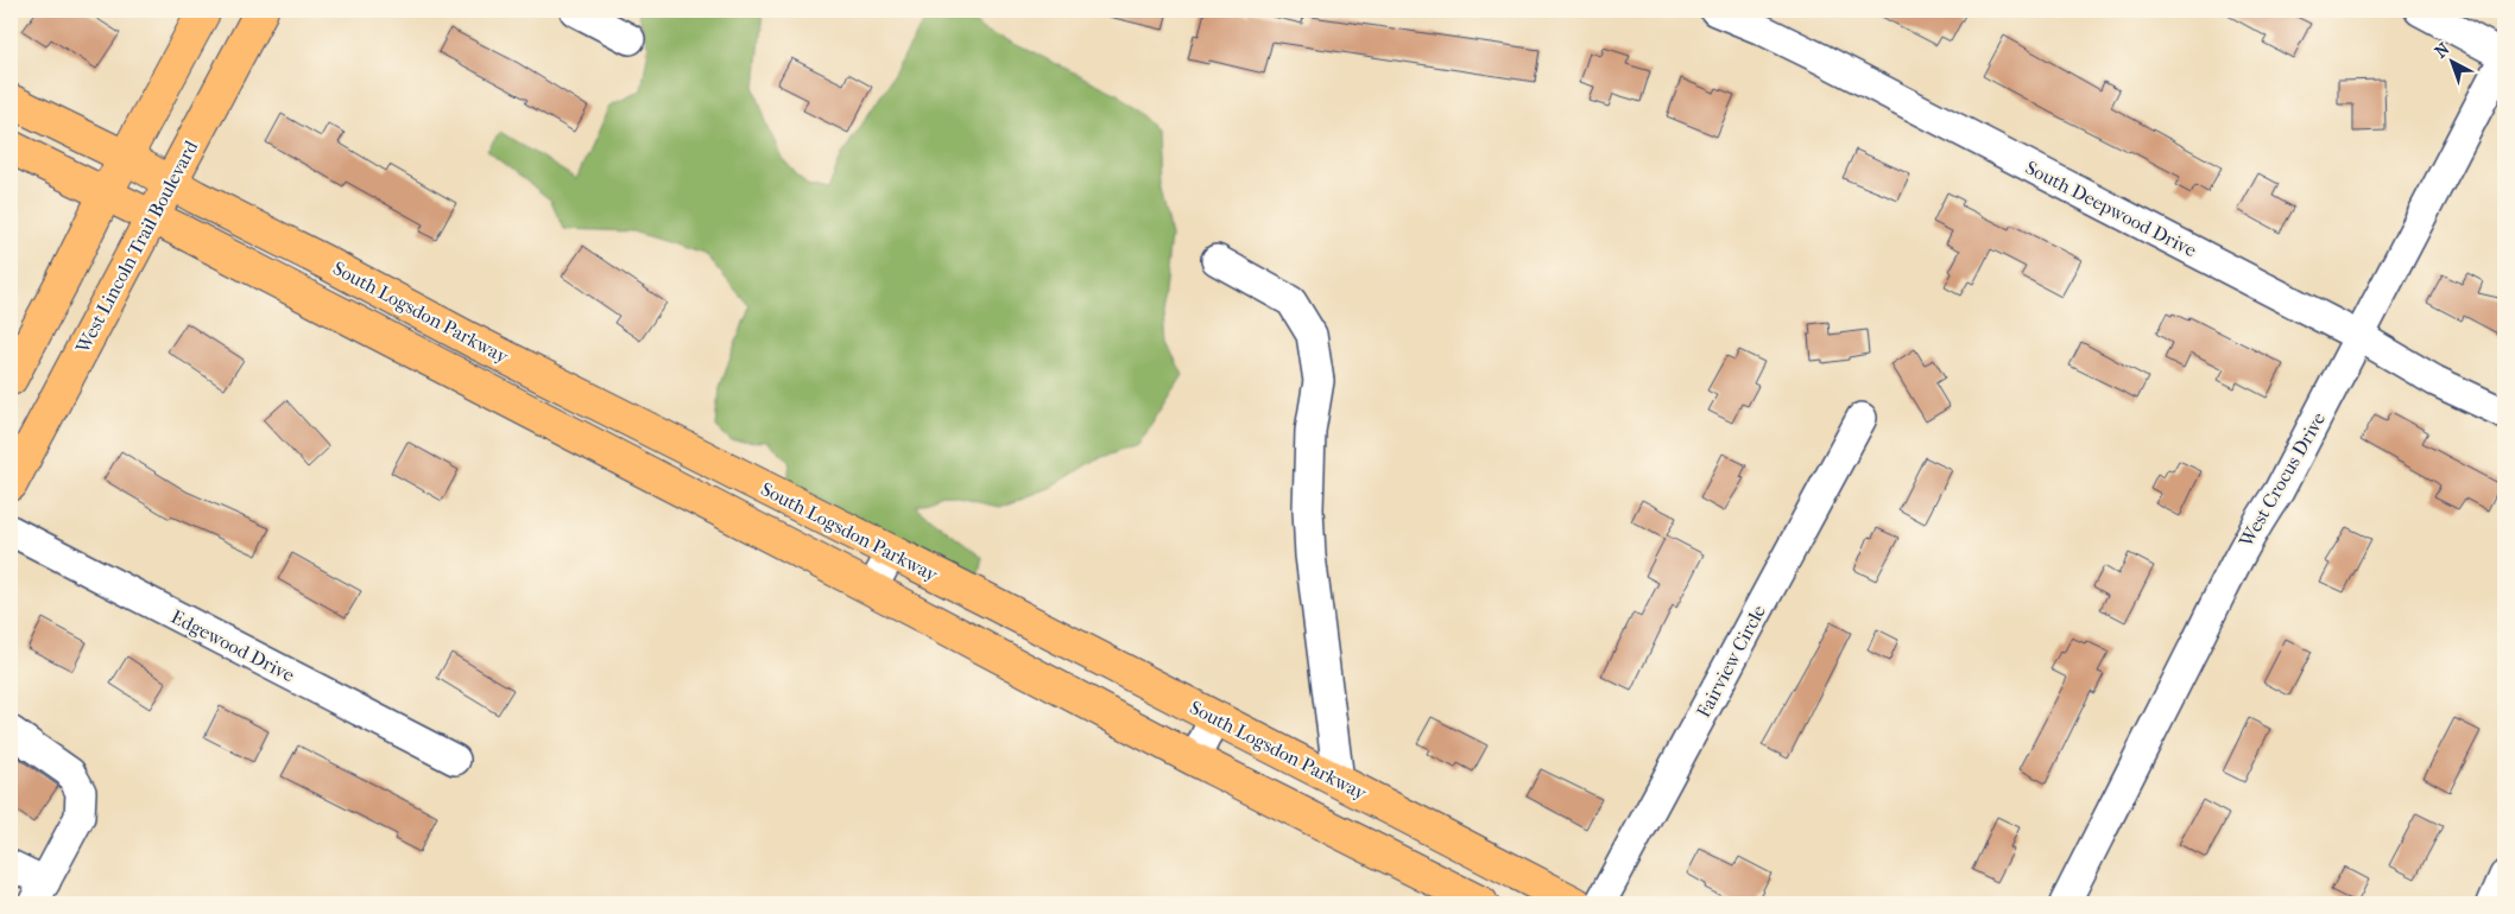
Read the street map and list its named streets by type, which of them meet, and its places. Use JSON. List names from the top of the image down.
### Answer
{
  "streets": {
    "main road": ["West Lincoln Trail Boulevard", "South Logsdon Parkway"],
    "street": [
      "South Deepwood Drive",
      "West Crocus Drive",
      "Edgewood Drive",
      "Fairview Circle"
    ]
  },
  "crossings": [
    ["South Deepwood Drive", "West Crocus Drive"],
    ["West Lincoln Trail Boulevard", "South Logsdon Parkway"]
  ],
  "north": "top left"
}
